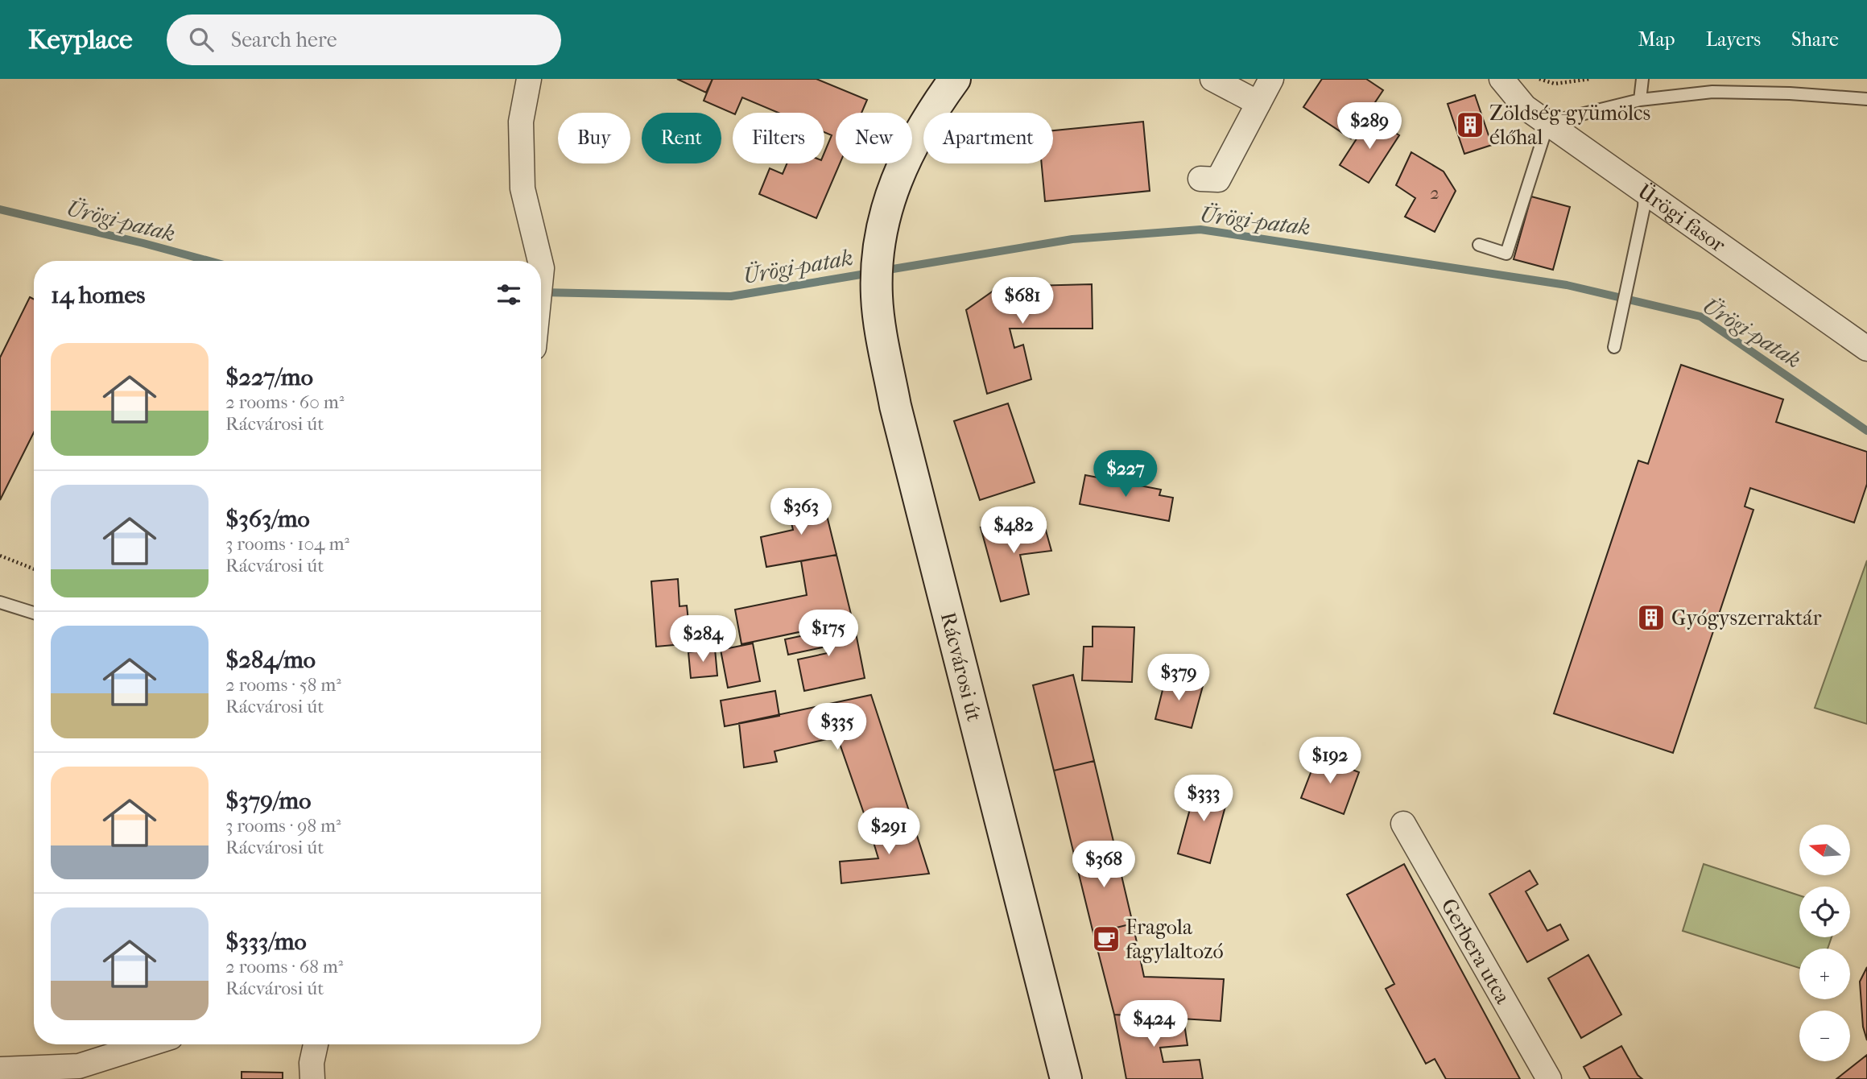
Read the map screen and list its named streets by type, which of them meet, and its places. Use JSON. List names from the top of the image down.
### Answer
{
  "streets": {
    "street": ["Ürögi fasor", "Rácvárosi út", "Gerbera utca"]
  },
  "water": ["Ürögi-patak"],
  "places": {
    "building": ["Zöldség-gyümölcs élőhal", "Gyógyszerraktár"],
    "cafe": ["Fragola fagylaltozó"]
  },
  "house_numbers": ["2"],
  "north": "left",
  "page": {
    "header": "Keyplace",
    "search": "Search here",
    "nav": ["Map", "Layers", "Share"],
    "price": [
      "$289",
      "$681",
      "$227",
      "$363",
      "$482",
      "$175",
      "$284",
      "$379",
      "$335",
      "$192",
      "$333",
      "$291",
      "$368",
      "$424"
    ],
    "chip": [
      "Buy",
      "Rent",
      "Filters",
      "New",
      "Apartment"
    ],
    "heading": "14 homes",
    "list": [
      {
        "name": "$227/mo",
        "note": "2 rooms · 60 m² · Rácvárosi út"
      },
      {
        "name": "$363/mo",
        "note": "3 rooms · 104 m² · Rácvárosi út"
      },
      {
        "name": "$284/mo",
        "note": "2 rooms · 58 m² · Rácvárosi út"
      },
      {
        "name": "$379/mo",
        "note": "3 rooms · 98 m² · Rácvárosi út"
      },
      {
        "name": "$333/mo",
        "note": "2 rooms · 68 m² · Rácvárosi út"
      }
    ],
    "map_buttons": ["+", "−"]
  }
}
